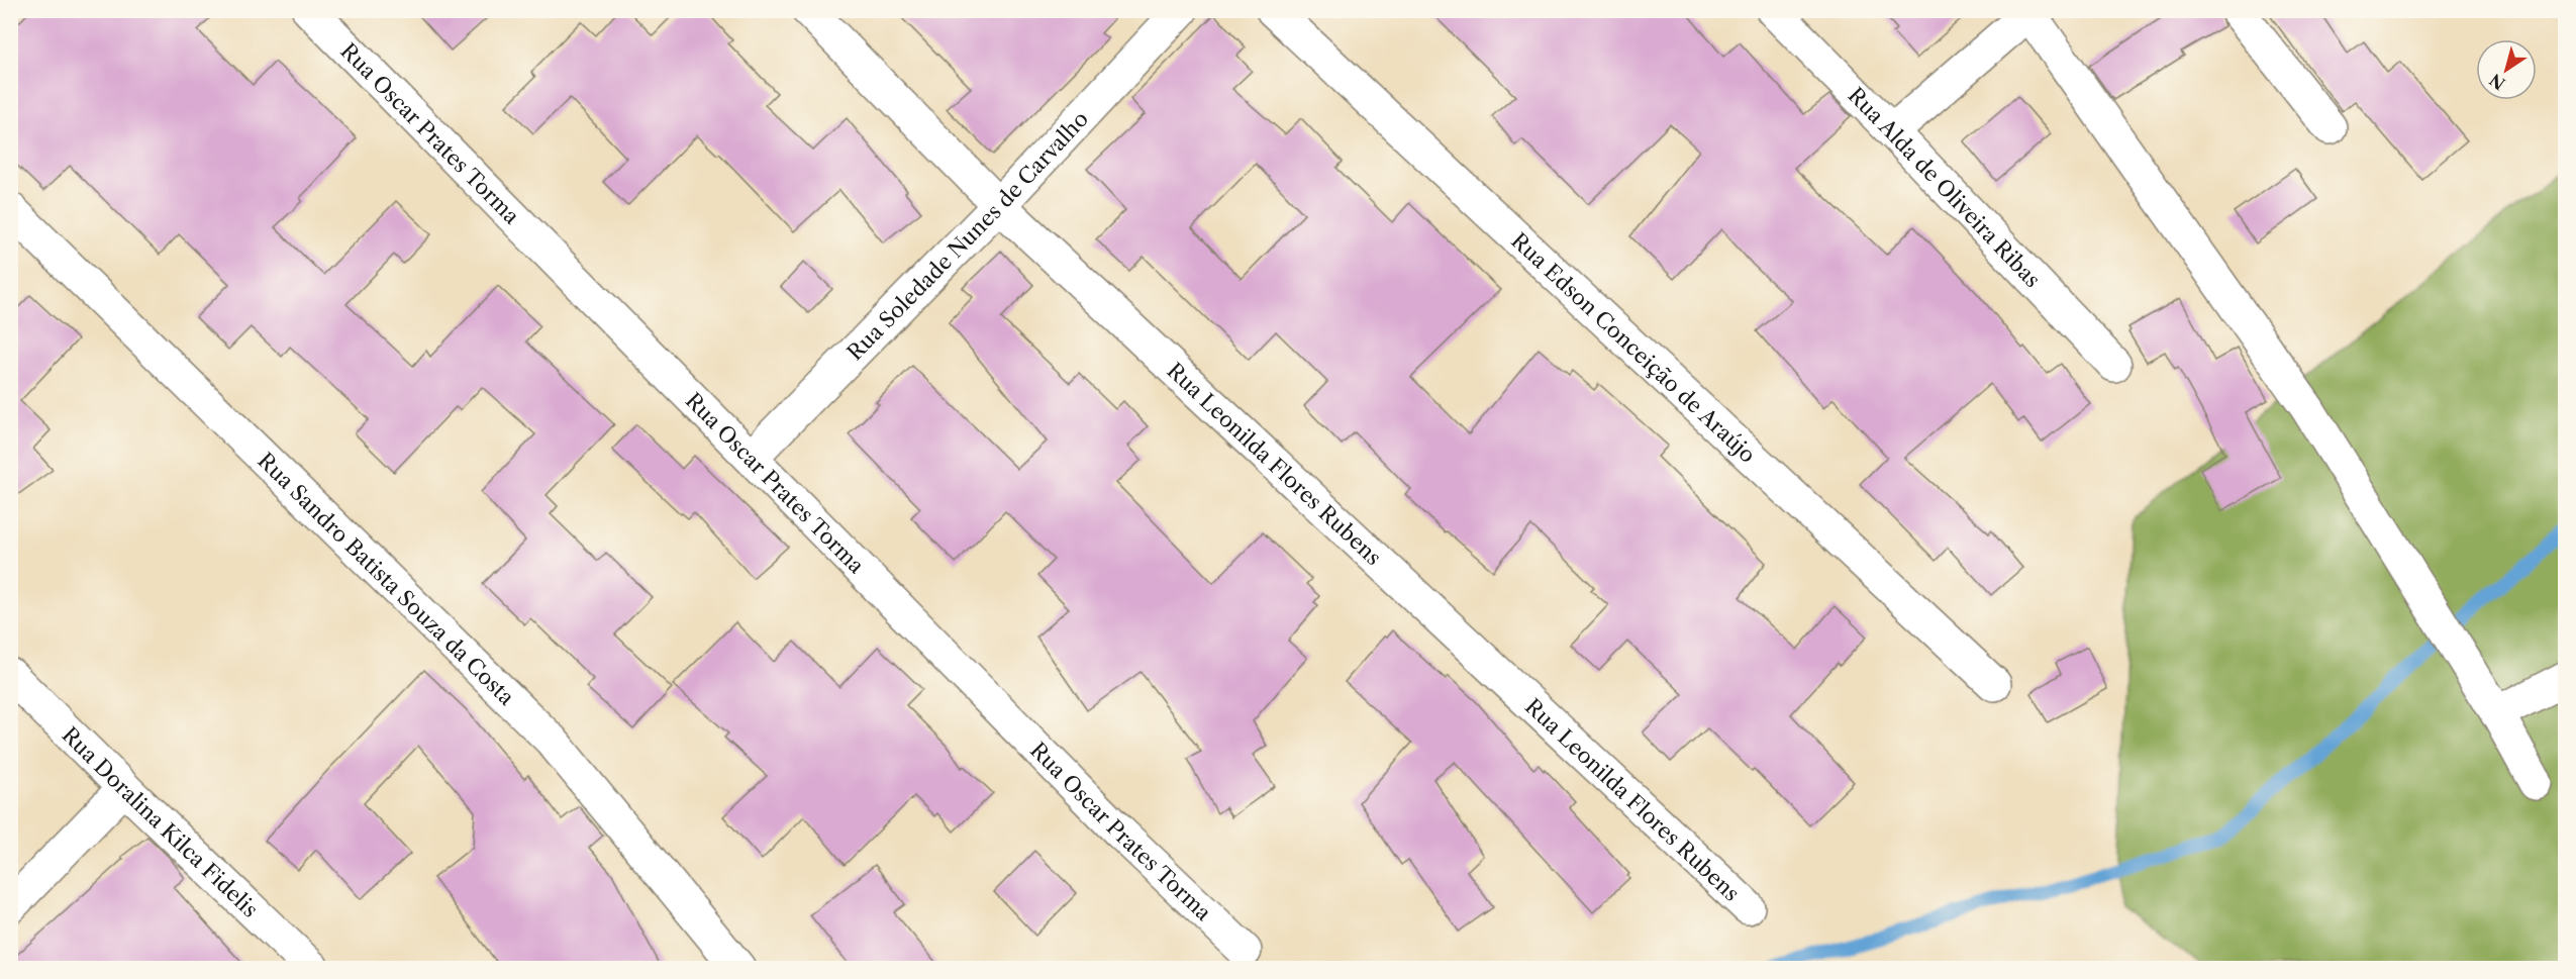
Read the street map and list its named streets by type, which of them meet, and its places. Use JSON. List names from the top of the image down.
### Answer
{
  "streets": {
    "street": [
      "Rua Oscar Prates Torma",
      "Rua Alda de Oliveira Ribas",
      "Rua Soledade Nunes de Carvalho",
      "Rua Edson Conceição de Araújo",
      "Rua Leonilda Flores Rubens",
      "Rua Sandro Batista Souza da Costa",
      "Rua Doralina Kilca Fidelis"
    ]
  },
  "crossings": [
    ["Rua Oscar Prates Torma", "Rua Soledade Nunes de Carvalho"],
    ["Rua Soledade Nunes de Carvalho", "Rua Leonilda Flores Rubens"]
  ],
  "north": "bottom left"
}
